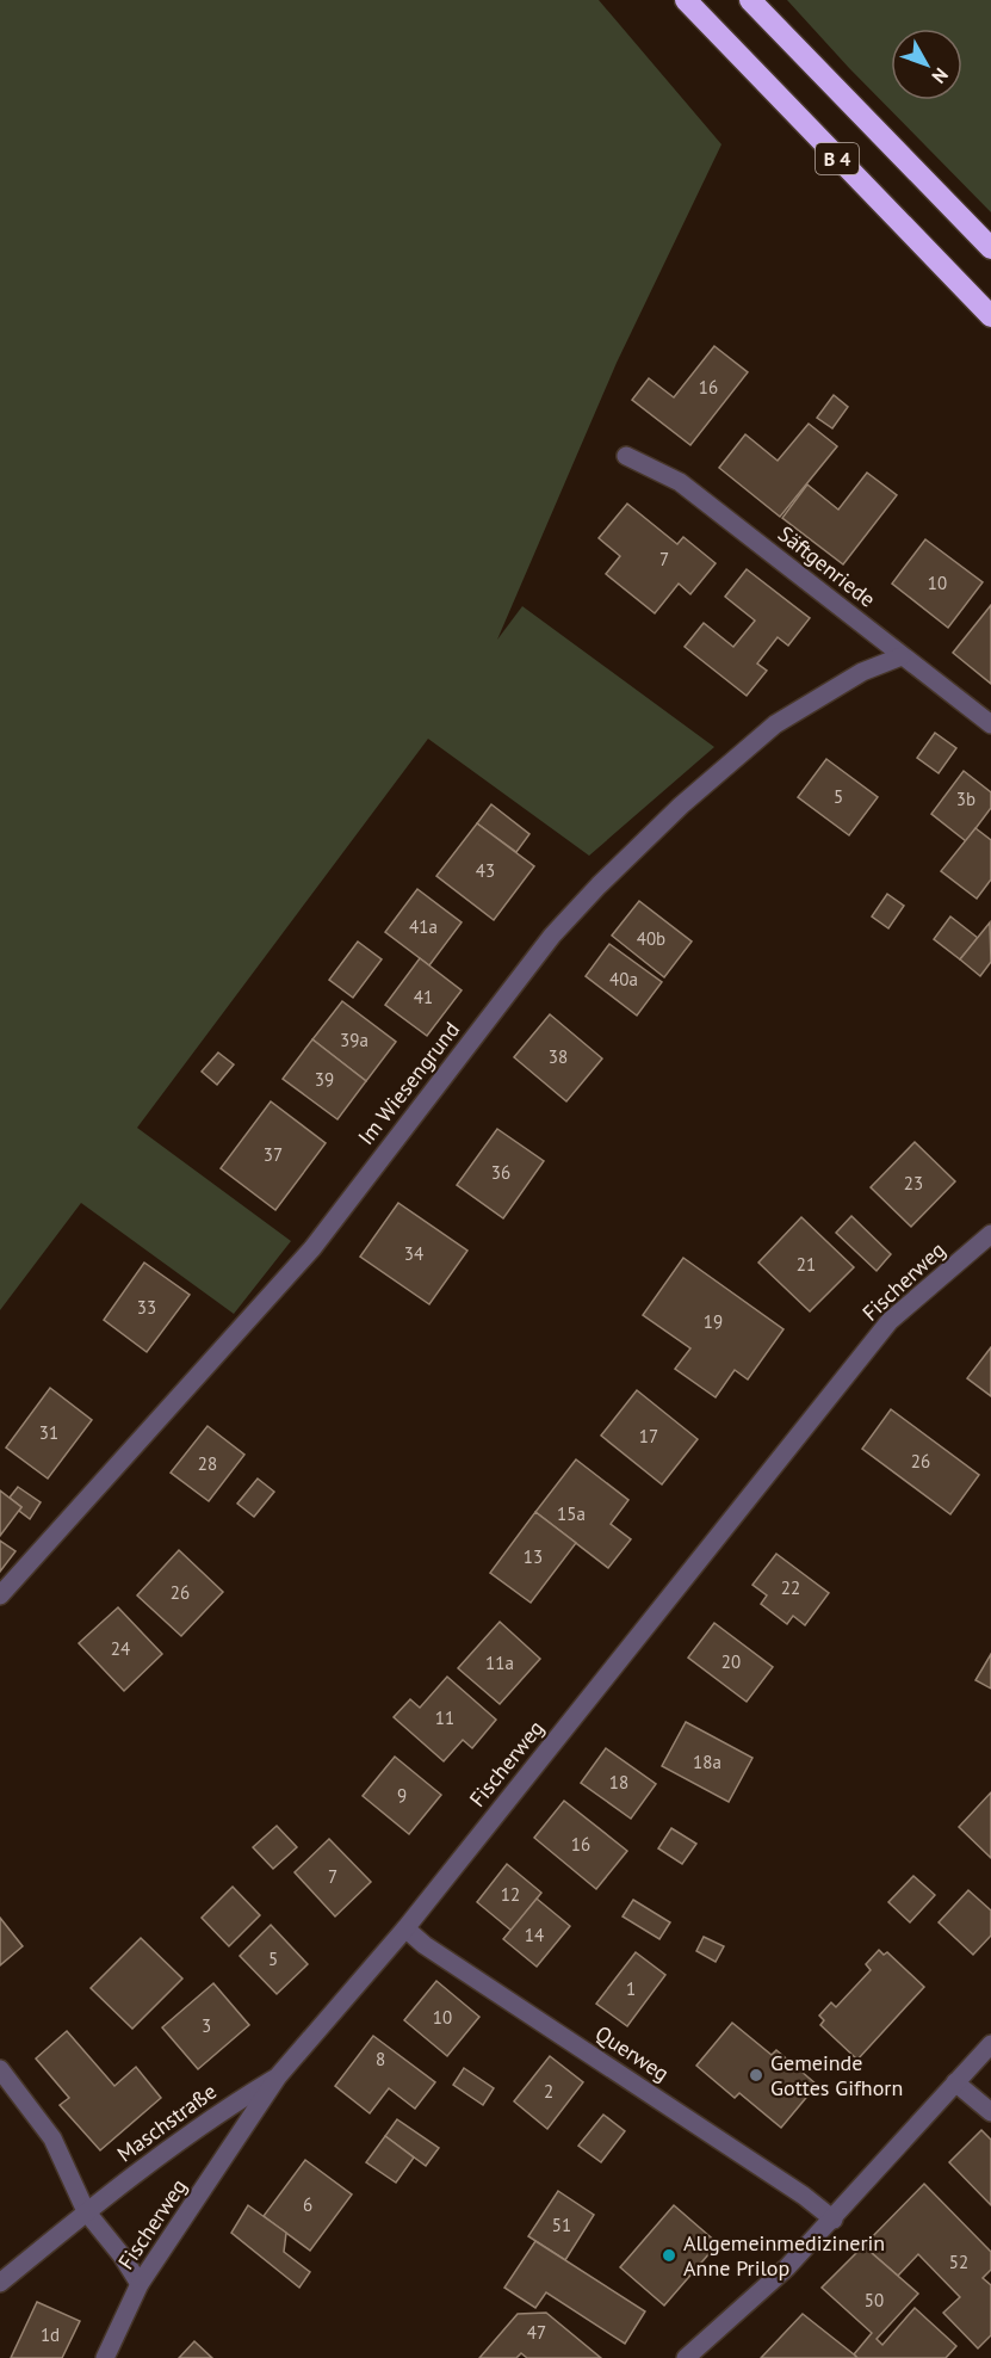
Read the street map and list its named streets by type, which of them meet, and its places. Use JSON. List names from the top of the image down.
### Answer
{
  "streets": {
    "highway": ["B 4"],
    "street": [
      "Säftgenriede",
      "Im Wiesengrund",
      "Fischerweg",
      "Querweg",
      "Maschstraße"
    ]
  },
  "crossings": [
    ["Säftgenriede", "Im Wiesengrund"],
    ["Fischerweg", "Querweg"],
    ["Fischerweg", "Maschstraße"]
  ],
  "places": ["Gemeinde Gottes Gifhorn", "Allgemeinmedizinerin Anne Prilop"],
  "house_numbers": [
    "16",
    "7",
    "10",
    "5",
    "3b",
    "43",
    "41a",
    "40b",
    "40a",
    "41",
    "39a",
    "38",
    "39",
    "37",
    "36",
    "23",
    "34",
    "21",
    "33",
    "19",
    "31",
    "17",
    "26",
    "28",
    "15a",
    "13",
    "22",
    "26",
    "24",
    "20",
    "11a",
    "11",
    "18a",
    "18",
    "9",
    "16",
    "7",
    "12",
    "14",
    "5",
    "1",
    "10",
    "3",
    "8",
    "2",
    "6",
    "51",
    "52",
    "50",
    "47",
    "1d"
  ],
  "north": "bottom right"
}
